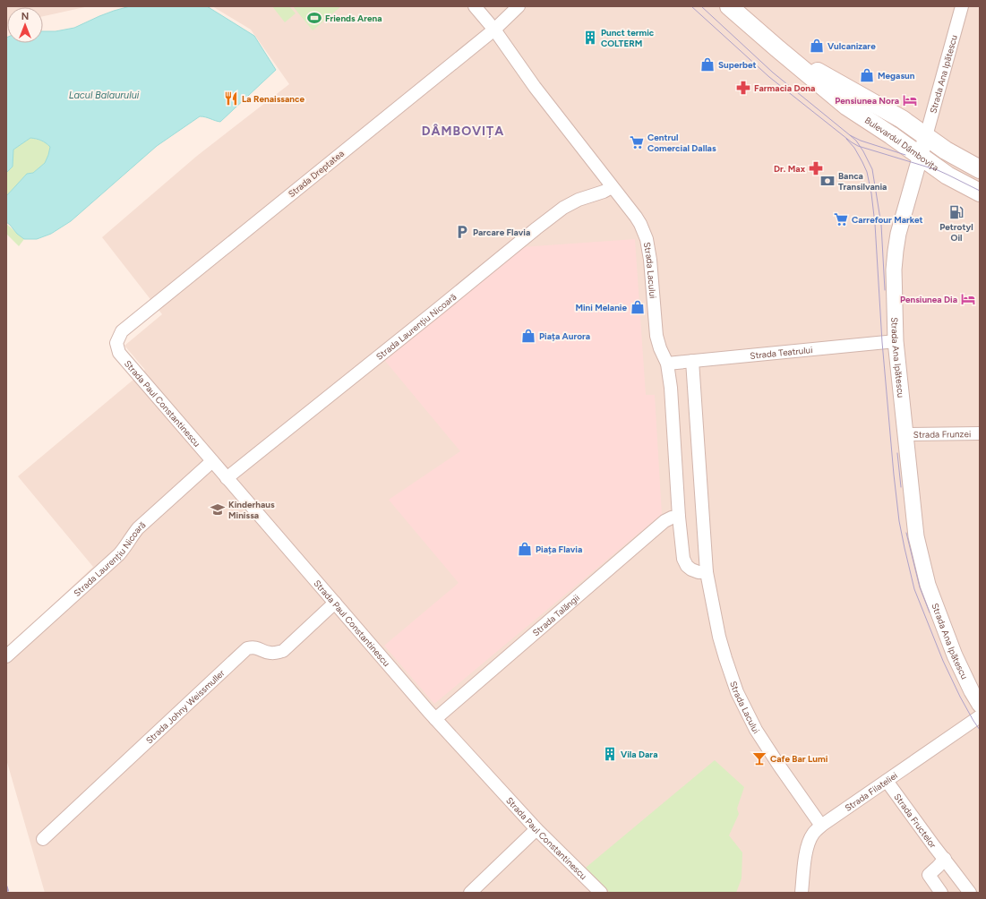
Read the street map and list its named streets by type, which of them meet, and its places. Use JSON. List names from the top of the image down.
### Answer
{
  "streets": {
    "main road": ["Bulevardul Dâmbovița"],
    "street": [
      "Strada Ana Ipătescu",
      "Strada Dreptatea",
      "Strada Lacului",
      "Strada Laurențiu Nicoară",
      "Strada Teatrului",
      "Strada Paul Constantinescu",
      "Strada Frunzei",
      "Strada Talăngii",
      "Strada Johny Weissmuller",
      "Strada Filateliei",
      "Strada Fructelor"
    ]
  },
  "crossings": [
    ["Strada Ana Ipătescu", "Bulevardul Dâmbovița"],
    ["Strada Ana Ipătescu", "Strada Teatrului"],
    ["Strada Ana Ipătescu", "Strada Frunzei"],
    ["Strada Dreptatea", "Strada Lacului"],
    ["Strada Dreptatea", "Strada Paul Constantinescu"],
    ["Strada Lacului", "Strada Laurențiu Nicoară"],
    ["Strada Lacului", "Strada Teatrului"],
    ["Strada Lacului", "Strada Talăngii"],
    ["Strada Lacului", "Strada Filateliei"],
    ["Strada Laurențiu Nicoară", "Strada Paul Constantinescu"],
    ["Strada Paul Constantinescu", "Strada Talăngii"],
    ["Strada Paul Constantinescu", "Strada Johny Weissmuller"],
    ["Strada Filateliei", "Strada Fructelor"]
  ],
  "districts": ["DÂMBOVIȚA"],
  "water": ["Lacul Balaurului"],
  "places": {
    "sports": ["Friends Arena"],
    "building": ["Punct termic COLTERM", "Vila Dara"],
    "shop": [
      "Vulcanizare",
      "Superbet",
      "Megasun",
      "Mini Melanie",
      "Piața Aurora",
      "Piața Flavia"
    ],
    "pharmacy": ["Farmacia Dona", "Dr. Max"],
    "restaurant": ["La Renaissance"],
    "hotel": ["Pensiunea Nora", "Pensiunea Dia"],
    "supermarket": ["Centrul Comercial Dallas", "Carrefour Market"],
    "bank": ["Banca Transilvania"],
    "fuel station": ["Petrotyl Oil"],
    "parking": ["Parcare Flavia"],
    "school or university": ["Kinderhaus Minissa"],
    "bar": ["Cafe Bar Lumi"]
  },
  "north": "top"
}
